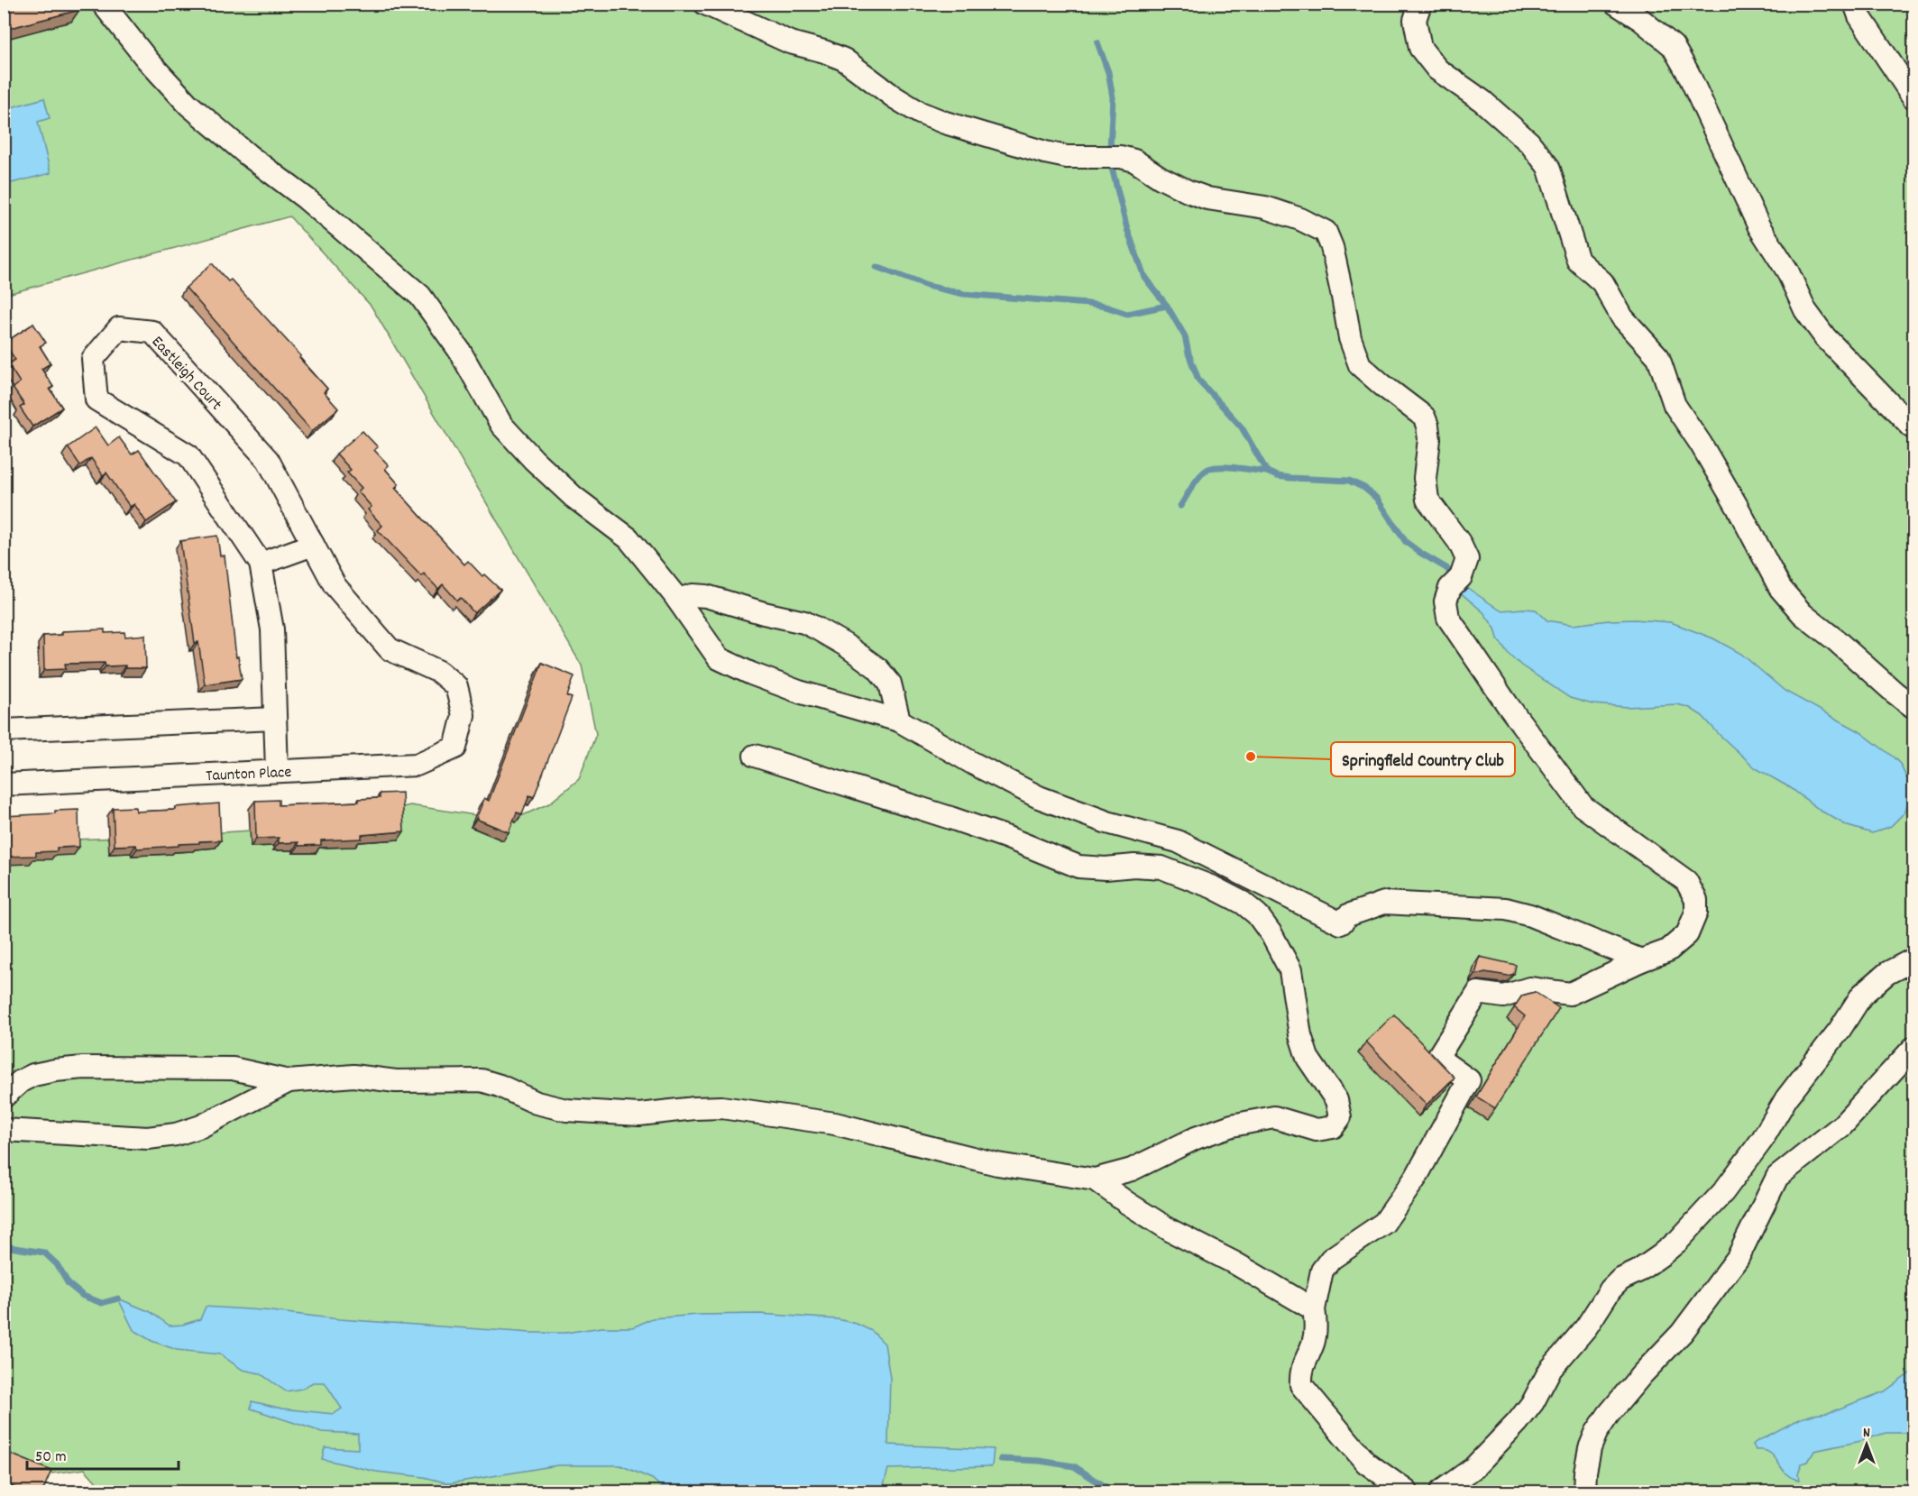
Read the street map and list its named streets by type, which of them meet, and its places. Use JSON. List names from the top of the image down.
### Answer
{
  "streets": {
    "street": ["Eastleigh Court", "Taunton Place"]
  },
  "crossings": [
    ["Eastleigh Court", "Taunton Place"]
  ],
  "places": ["Springfield Country Club"],
  "scale_bar": "50 m",
  "north": "top"
}
